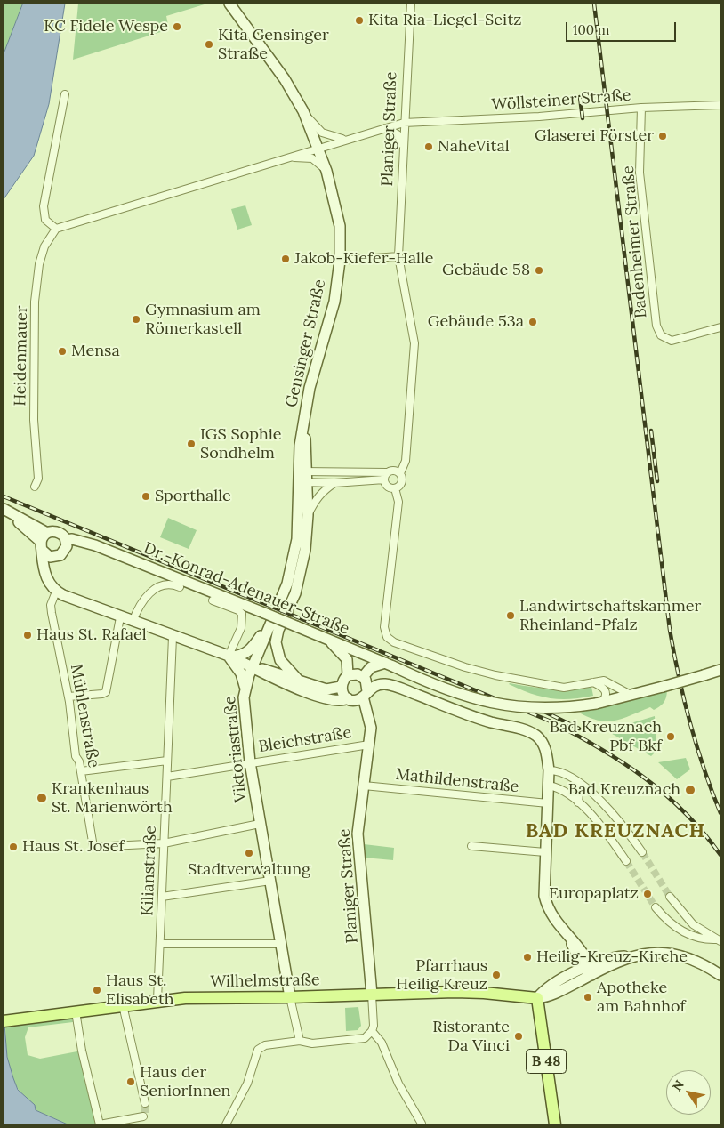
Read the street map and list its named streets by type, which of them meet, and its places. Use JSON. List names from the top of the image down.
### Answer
{
  "streets": {
    "main road": ["Wilhelmstraße", "B 48"],
    "street": [
      "Wöllsteiner Straße",
      "Planiger Straße",
      "Badenheimer Straße",
      "Gensinger Straße",
      "Heidenmauer",
      "Dr.-Konrad-Adenauer-Straße",
      "Mühlenstraße",
      "Bleichstraße",
      "Viktoriastraße",
      "Mathildenstraße",
      "Kilianstraße"
    ]
  },
  "crossings": [
    ["Wöllsteiner Straße", "Planiger Straße"],
    ["Wöllsteiner Straße", "Badenheimer Straße"],
    ["Planiger Straße", "Bleichstraße"],
    ["Planiger Straße", "Mathildenstraße"],
    ["Planiger Straße", "Wilhelmstraße"],
    ["Gensinger Straße", "Viktoriastraße"],
    ["Mühlenstraße", "Kilianstraße"],
    ["Bleichstraße", "Viktoriastraße"],
    ["Bleichstraße", "Kilianstraße"],
    ["Viktoriastraße", "Wilhelmstraße"],
    ["Kilianstraße", "Wilhelmstraße"],
    ["Wilhelmstraße", "B 48"]
  ],
  "districts": ["BAD KREUZNACH"],
  "places": [
    "Kita Ria-Liegel-Seitz",
    "KC Fidele Wespe",
    "Kita Gensinger Straße",
    "Glaserei Förster",
    "NaheVital",
    "Jakob-Kiefer-Halle",
    "Gebäude 58",
    "Gymnasium am Römerkastell",
    "Gebäude 53a",
    "Mensa",
    "IGS Sophie Sondhelm",
    "Sporthalle",
    "Landwirtschaftskammer Rheinland-Pfalz",
    "Haus St. Rafael",
    "Bad Kreuznach Pbf Bkf",
    "Bad Kreuznach",
    "Krankenhaus St. Marienwörth",
    "Haus St. Josef",
    "Stadtverwaltung",
    "Europaplatz",
    "Heilig-Kreuz-Kirche",
    "Pfarrhaus Heilig Kreuz",
    "Haus St. Elisabeth",
    "Apotheke am Bahnhof",
    "Ristorante Da Vinci",
    "Haus der SeniorInnen"
  ],
  "scale_bar": "100 m",
  "north": "top left"
}
